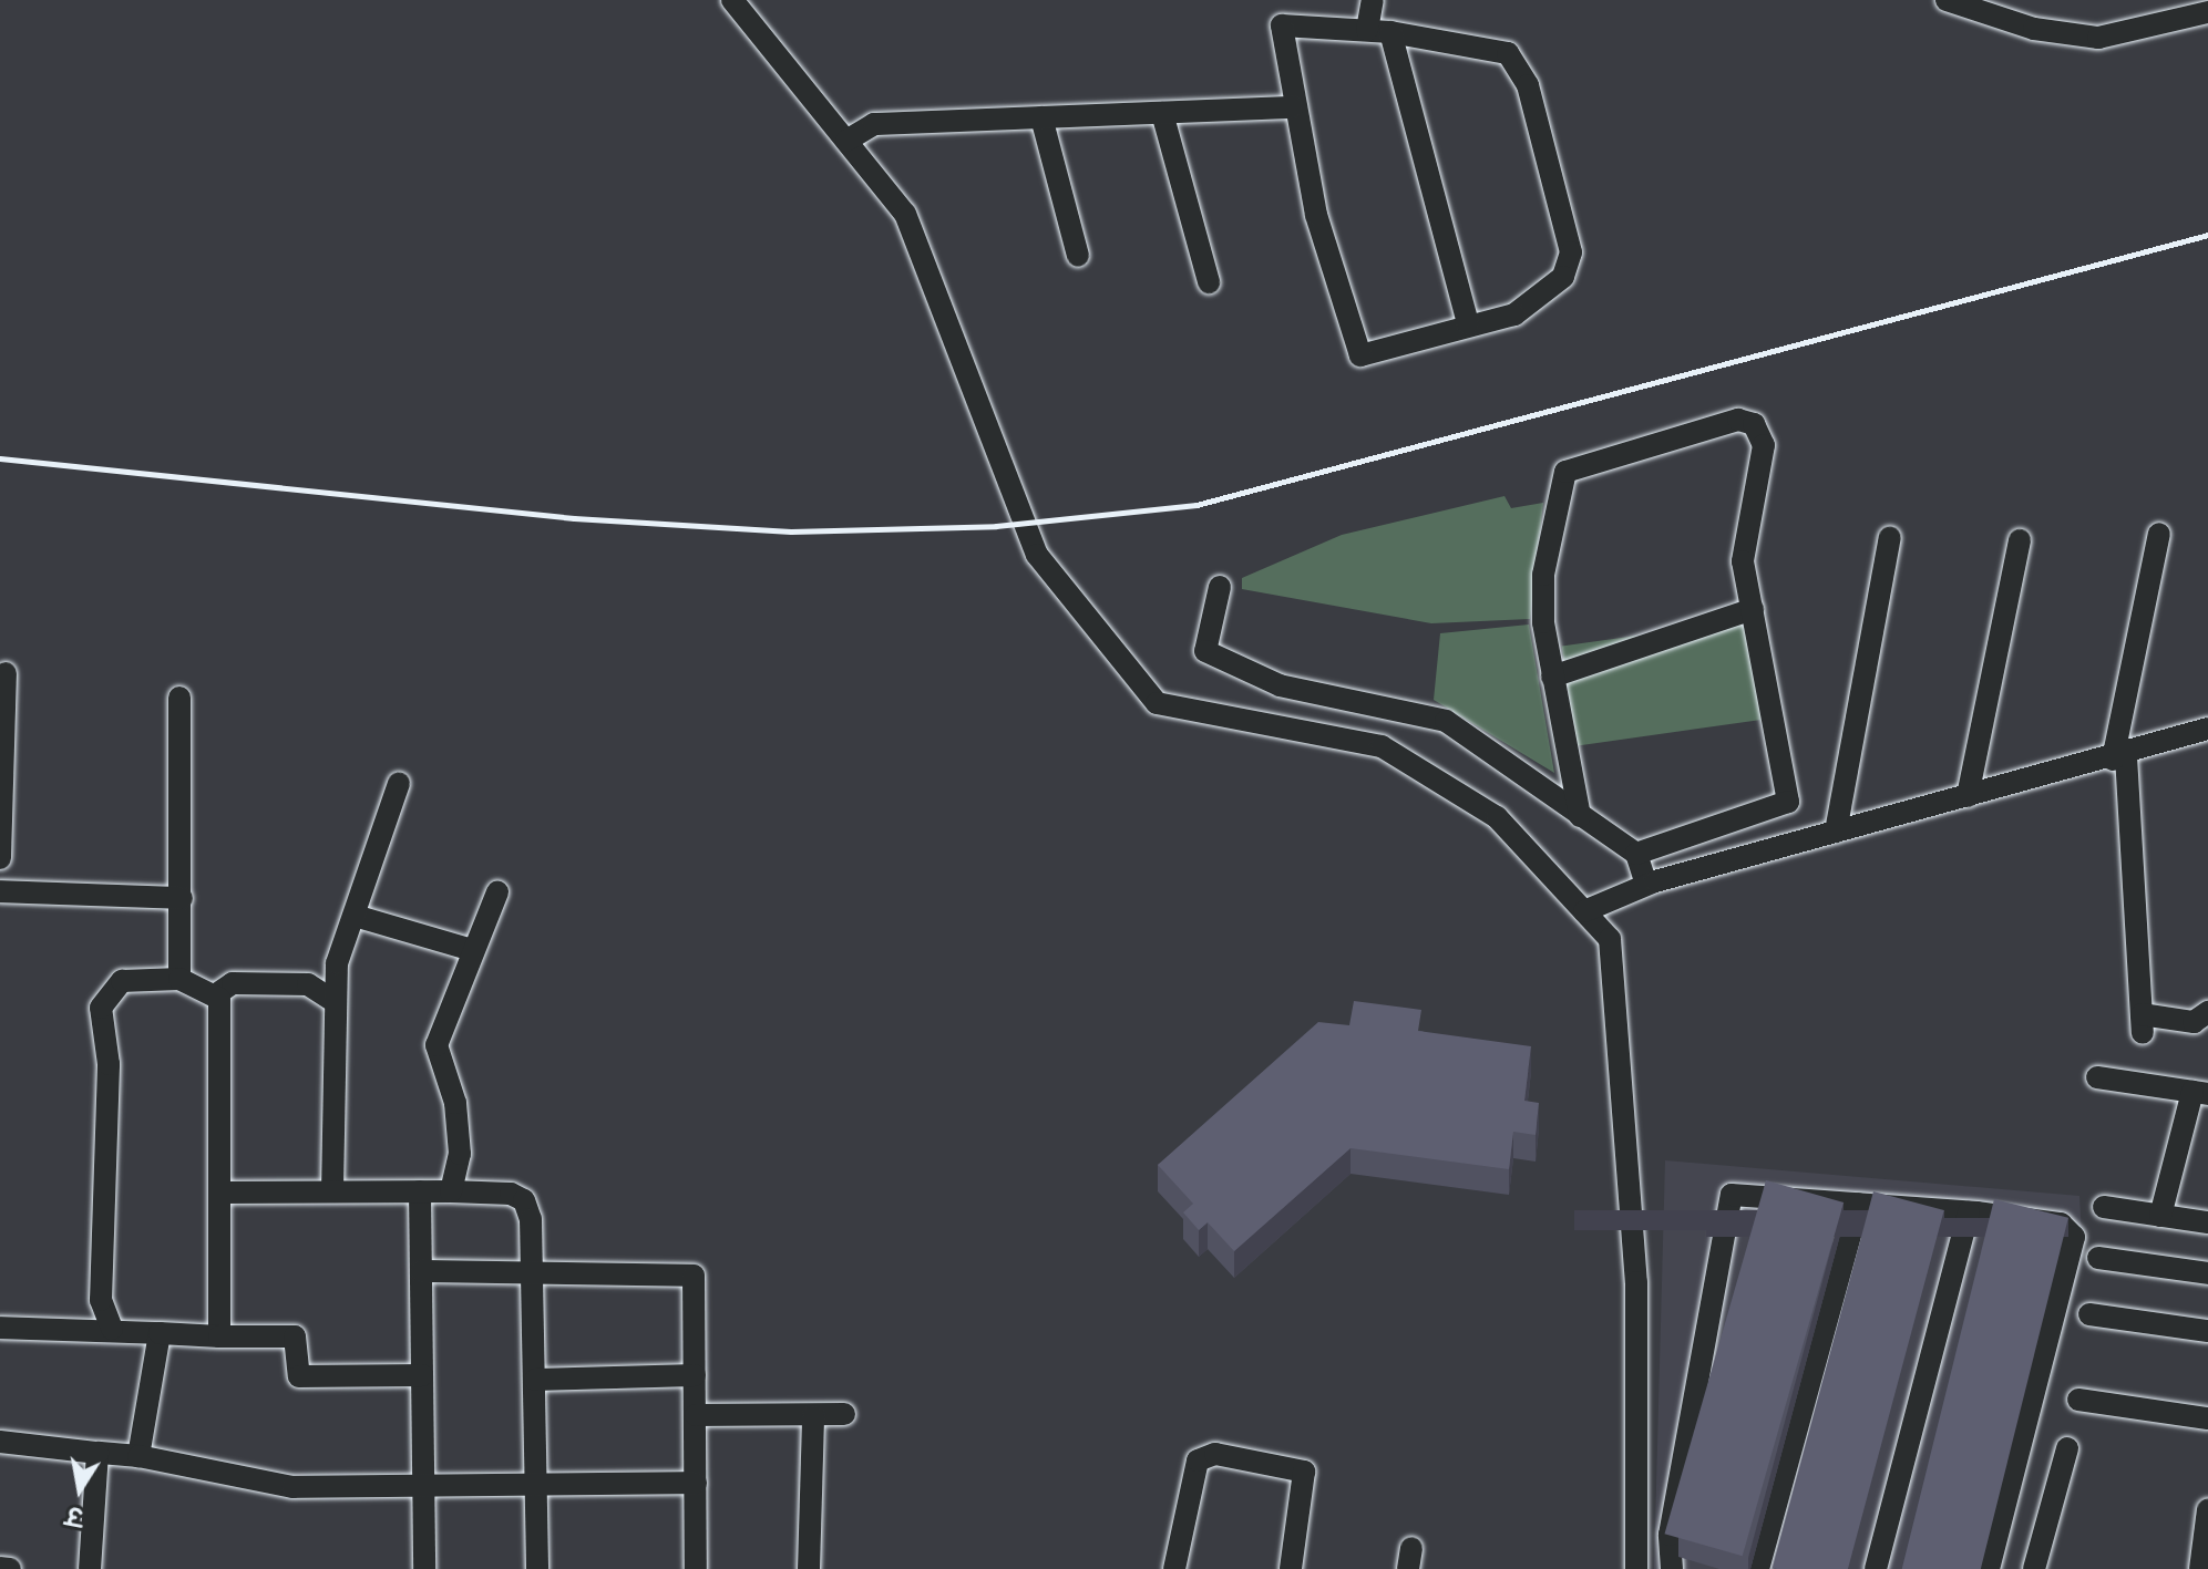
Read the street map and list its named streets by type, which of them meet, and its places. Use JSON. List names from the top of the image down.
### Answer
{
  "north": "bottom"
}
